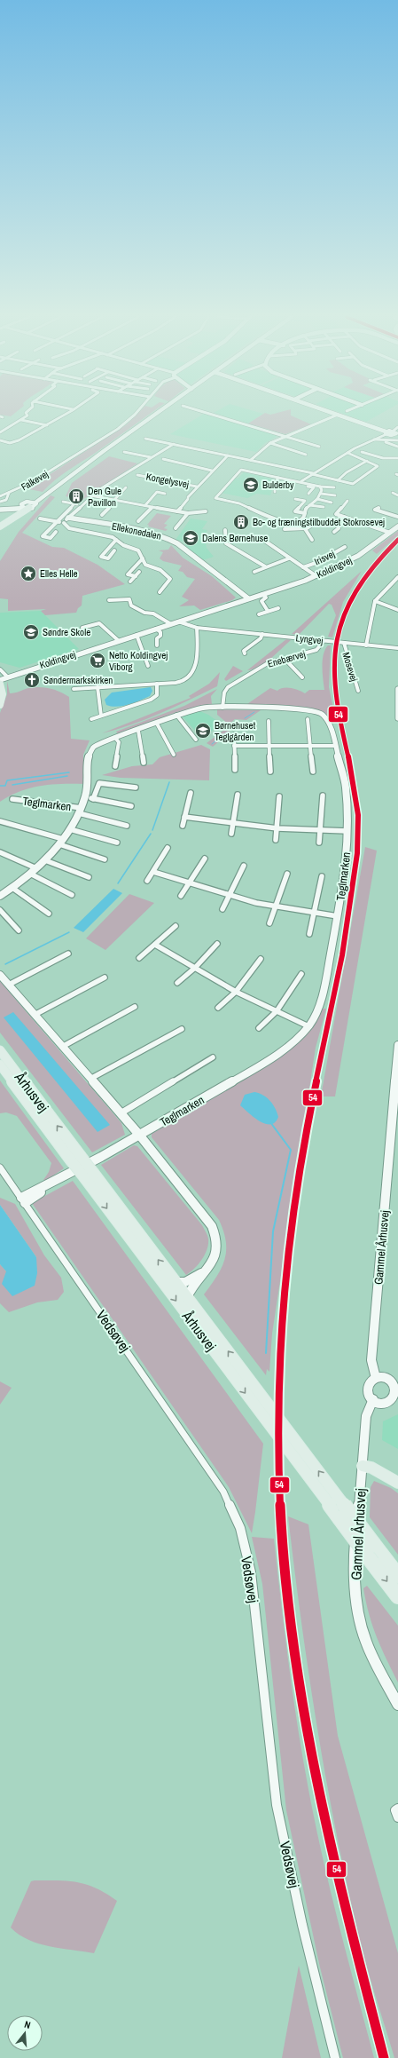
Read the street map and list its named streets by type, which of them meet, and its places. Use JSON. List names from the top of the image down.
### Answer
{
  "streets": {
    "main road": ["Århusvej"],
    "street": [
      "Falkevej",
      "Kongelysvej",
      "Ellekonedalen",
      "Irisvej",
      "Koldingvej",
      "Lyngvej",
      "Enebærvej",
      "Mosevej",
      "Teglmarken",
      "Gammel Århusvej",
      "Vedsøvej"
    ]
  },
  "crossings": [
    ["Ellekonedalen", "Koldingvej"],
    ["Koldingvej", "Lyngvej"],
    ["Lyngvej", "Enebærvej"],
    ["Lyngvej", "Mosevej"],
    ["Enebærvej", "Teglmarken"],
    ["Teglmarken", "Vedsøvej"]
  ],
  "places": {
    "school or university": [
      "Bulderby",
      "Dalens Børnehuse",
      "Søndre Skole",
      "Børnehuset Teglgården"
    ],
    "building": ["Den Gule Pavillon", "Bo- og træningstilbuddet Stokrosevej"],
    "place": ["Elles Helle"],
    "supermarket": ["Netto Koldingvej Viborg"],
    "church": ["Søndermarkskirken"]
  },
  "lines": ["transit line 54"],
  "north": "top"
}
